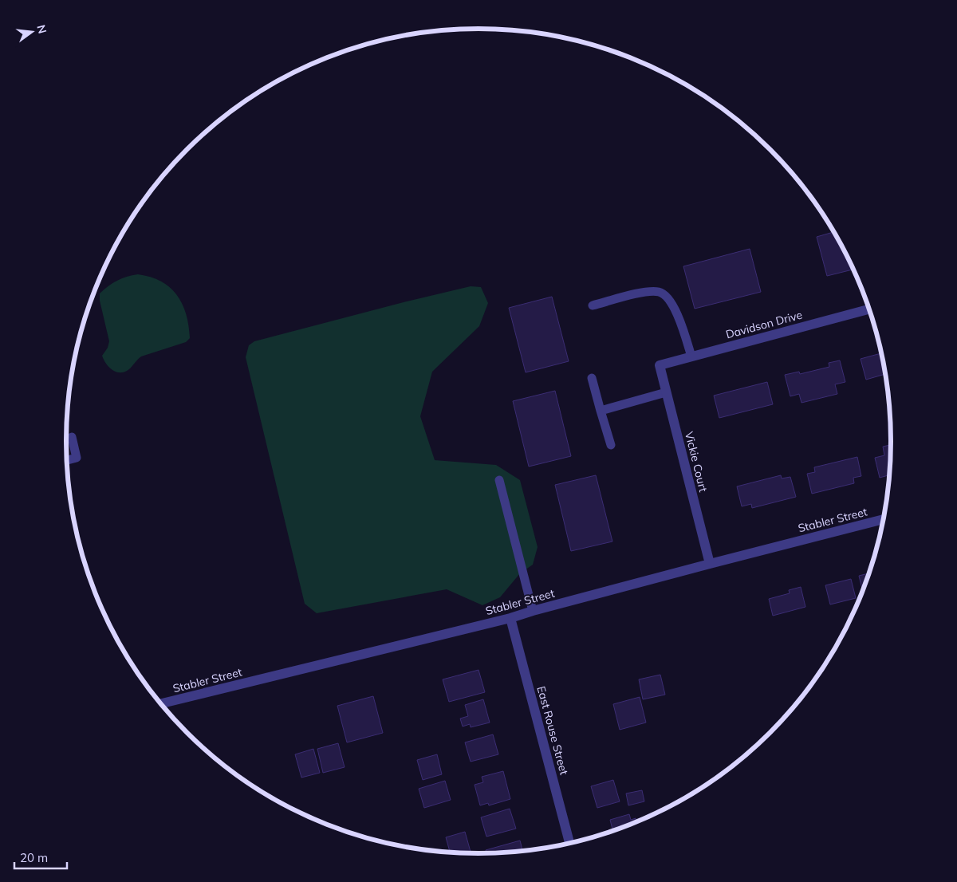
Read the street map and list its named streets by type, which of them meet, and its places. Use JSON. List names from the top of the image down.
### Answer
{
  "streets": {
    "street": [
      "Davidson Drive",
      "Vickie Court",
      "Stabler Street",
      "East Rouse Street"
    ]
  },
  "crossings": [
    ["Davidson Drive", "Vickie Court"],
    ["Vickie Court", "Stabler Street"],
    ["Stabler Street", "East Rouse Street"]
  ],
  "scale_bar": "20 m",
  "north": "right"
}
